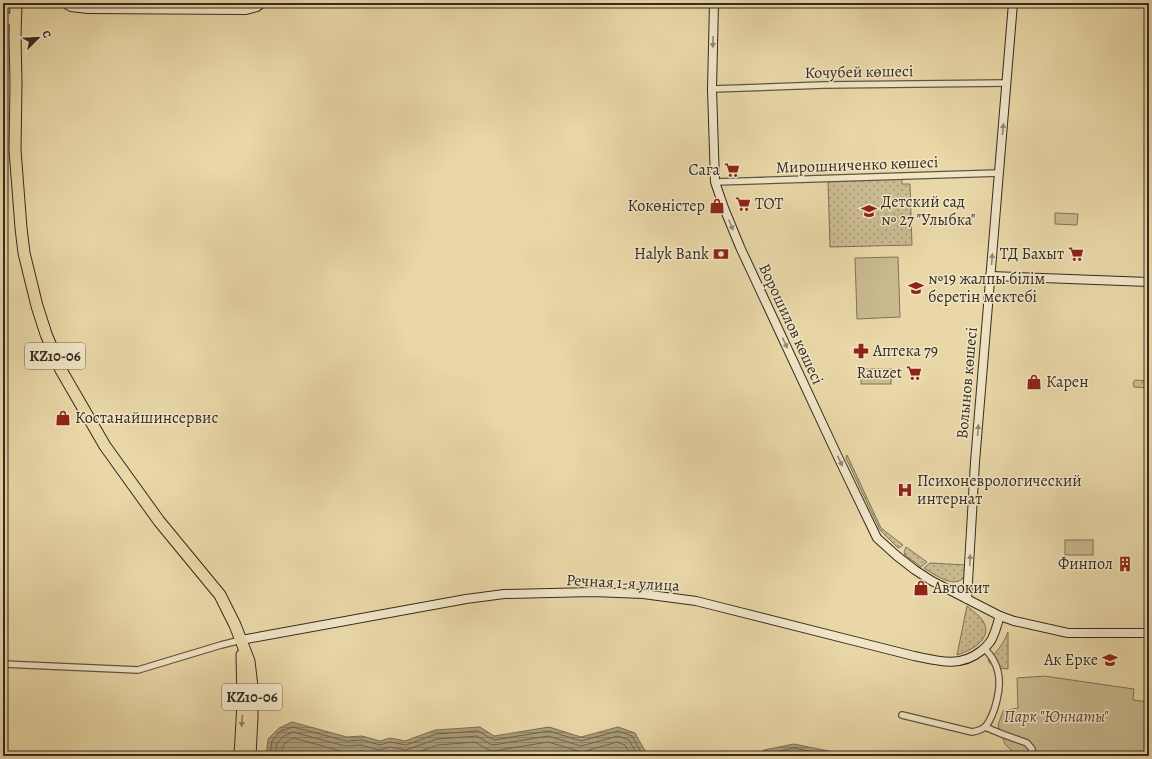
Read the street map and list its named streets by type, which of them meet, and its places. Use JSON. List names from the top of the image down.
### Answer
{
  "streets": {
    "highway": ["KZ10-06"],
    "street": [
      "Кочубей көшесі",
      "Мирошниченко көшесі",
      "Ворошилов көшесі",
      "Волынов көшесі",
      "Речная 1-я улица"
    ]
  },
  "crossings": [
    ["Кочубей көшесі", "Ворошилов көшесі"],
    ["Кочубей көшесі", "Волынов көшесі"],
    ["Мирошниченко көшесі", "Ворошилов көшесі"],
    ["Мирошниченко көшесі", "Волынов көшесі"],
    ["Ворошилов көшесі", "Волынов көшесі"],
    ["Ворошилов көшесі", "Речная 1-я улица"],
    ["KZ10-06", "Речная 1-я улица"]
  ],
  "one_way": ["Ворошилов көшесі", "Волынов көшесі"],
  "parks": ["Парк \"Юннаты\""],
  "places": {
    "supermarket": [
      "Сага",
      "ТОТ",
      "ТД Бахыт",
      "Rauzet"
    ],
    "shop": [
      "Кокөністер",
      "Карен",
      "Костанайшинсервис",
      "Автокит"
    ],
    "school or university": ["Детский сад № 27 \"Улыбка\"", "№19 жалпы білім беретін мектебі", "Ак Ерке"],
    "bank": ["Halyk Bank"],
    "pharmacy": ["Аптека 79"],
    "hospital": ["Психоневрологический интернат"],
    "building": ["Финпол"]
  },
  "north": "top right"
}
